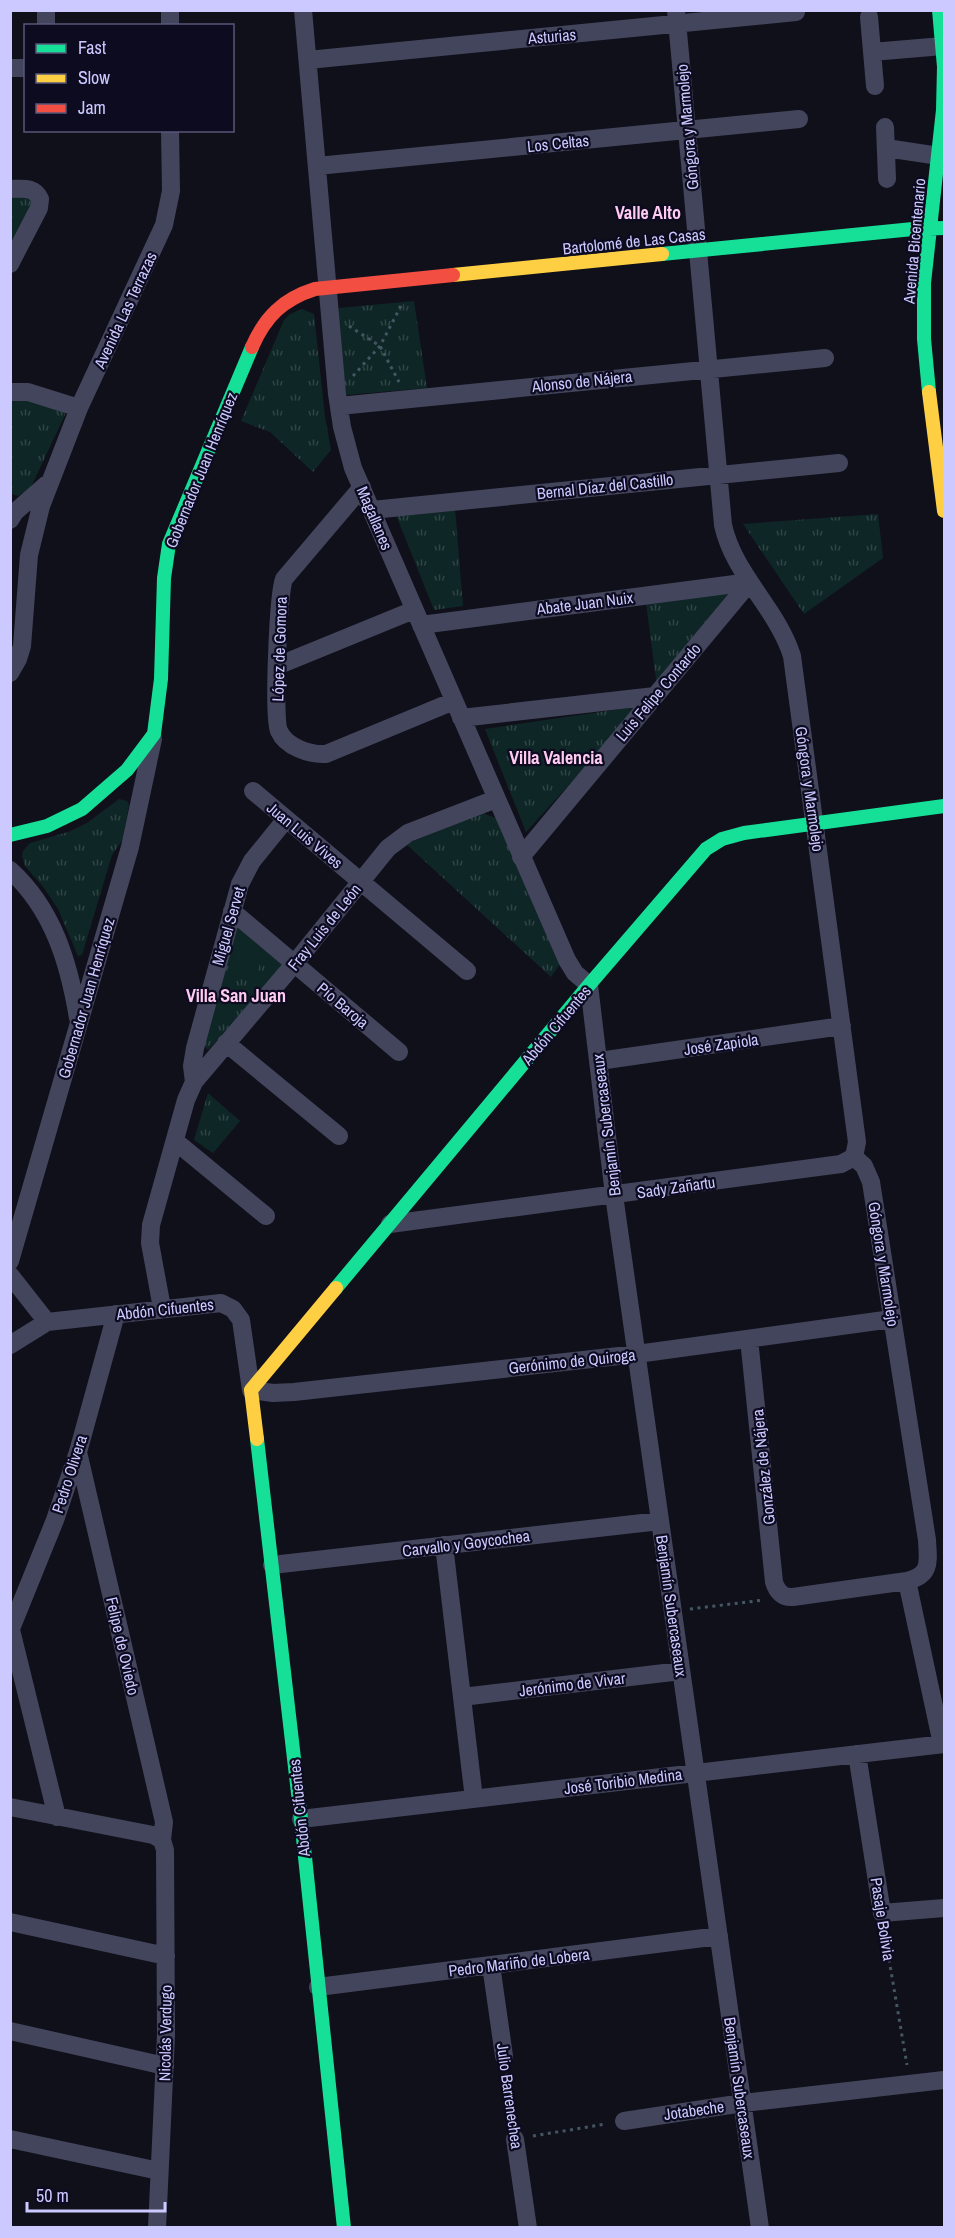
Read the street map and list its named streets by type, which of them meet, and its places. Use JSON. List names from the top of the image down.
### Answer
{
  "streets": {
    "street": [
      "Asturias",
      "Góngora y Marmolejo",
      "Los Celtas",
      "Bartolomé de Las Casas",
      "Avenida Bicentenario",
      "Avenida Las Terrazas",
      "Alonso de Nájera",
      "Gobernador Juan Henríquez",
      "Bernal Díaz del Castillo",
      "Magallanes",
      "Abate Juan Nuix",
      "López de Gomora",
      "Luis Felipe Contardo",
      "Juan Luis Vives",
      "Miguel Servet",
      "Fray Luis de León",
      "Pío Baroja",
      "Abdón Cifuentes",
      "José Zapiola",
      "Benjamín Subercaseaux",
      "Sady Zañartu",
      "Gerónimo de Quiroga",
      "González de Nájera",
      "Pedro Olivera",
      "Carvallo y Goycochea",
      "Felipe de Oviedo",
      "Jerónimo de Vivar",
      "José Toribio Medina",
      "Pasaje Bolivia",
      "Pedro Mariño de Lobera",
      "Nicolás Verdugo",
      "Julio Barrenechea",
      "Jotabeche"
    ]
  },
  "crossings": [
    ["Asturias", "Góngora y Marmolejo"],
    ["Asturias", "Magallanes"],
    ["Góngora y Marmolejo", "Los Celtas"],
    ["Góngora y Marmolejo", "Bartolomé de Las Casas"],
    ["Góngora y Marmolejo", "Alonso de Nájera"],
    ["Góngora y Marmolejo", "Bernal Díaz del Castillo"],
    ["Góngora y Marmolejo", "Abate Juan Nuix"],
    ["Góngora y Marmolejo", "Luis Felipe Contardo"],
    ["Góngora y Marmolejo", "Abdón Cifuentes"],
    ["Góngora y Marmolejo", "José Zapiola"],
    ["Góngora y Marmolejo", "Sady Zañartu"],
    ["Góngora y Marmolejo", "Gerónimo de Quiroga"],
    ["Los Celtas", "Magallanes"],
    ["Bartolomé de Las Casas", "Avenida Bicentenario"],
    ["Bartolomé de Las Casas", "Gobernador Juan Henríquez"],
    ["Bartolomé de Las Casas", "Magallanes"],
    ["Alonso de Nájera", "Magallanes"],
    ["Gobernador Juan Henríquez", "Magallanes"],
    ["Bernal Díaz del Castillo", "Magallanes"],
    ["Magallanes", "Abate Juan Nuix"],
    ["Magallanes", "López de Gomora"],
    ["Magallanes", "Luis Felipe Contardo"],
    ["Magallanes", "Fray Luis de León"],
    ["Magallanes", "Abdón Cifuentes"],
    ["Magallanes", "Benjamín Subercaseaux"],
    ["Abate Juan Nuix", "López de Gomora"],
    ["Abate Juan Nuix", "Luis Felipe Contardo"],
    ["Juan Luis Vives", "Miguel Servet"],
    ["Juan Luis Vives", "Fray Luis de León"],
    ["Miguel Servet", "Fray Luis de León"],
    ["Miguel Servet", "Pío Baroja"],
    ["Fray Luis de León", "Pío Baroja"],
    ["Fray Luis de León", "Abdón Cifuentes"],
    ["Abdón Cifuentes", "Benjamín Subercaseaux"],
    ["Abdón Cifuentes", "Sady Zañartu"],
    ["Abdón Cifuentes", "Gerónimo de Quiroga"],
    ["Abdón Cifuentes", "Pedro Olivera"],
    ["Abdón Cifuentes", "Carvallo y Goycochea"],
    ["Abdón Cifuentes", "José Toribio Medina"],
    ["Abdón Cifuentes", "Pedro Mariño de Lobera"],
    ["José Zapiola", "Benjamín Subercaseaux"],
    ["Benjamín Subercaseaux", "Sady Zañartu"],
    ["Benjamín Subercaseaux", "Gerónimo de Quiroga"],
    ["Benjamín Subercaseaux", "Carvallo y Goycochea"],
    ["Benjamín Subercaseaux", "Jerónimo de Vivar"],
    ["Benjamín Subercaseaux", "José Toribio Medina"],
    ["Benjamín Subercaseaux", "Pedro Mariño de Lobera"],
    ["Benjamín Subercaseaux", "Jotabeche"],
    ["Gerónimo de Quiroga", "González de Nájera"],
    ["Pedro Olivera", "Felipe de Oviedo"],
    ["Felipe de Oviedo", "Nicolás Verdugo"],
    ["José Toribio Medina", "Pasaje Bolivia"],
    ["Pasaje Bolivia", "Jotabeche"],
    ["Pedro Mariño de Lobera", "Julio Barrenechea"]
  ],
  "districts": ["Valle Alto", "Villa Valencia", "Villa San Juan"],
  "legend": ["Fast", "Slow", "Jam"],
  "scale_bar": "50 m"
}
